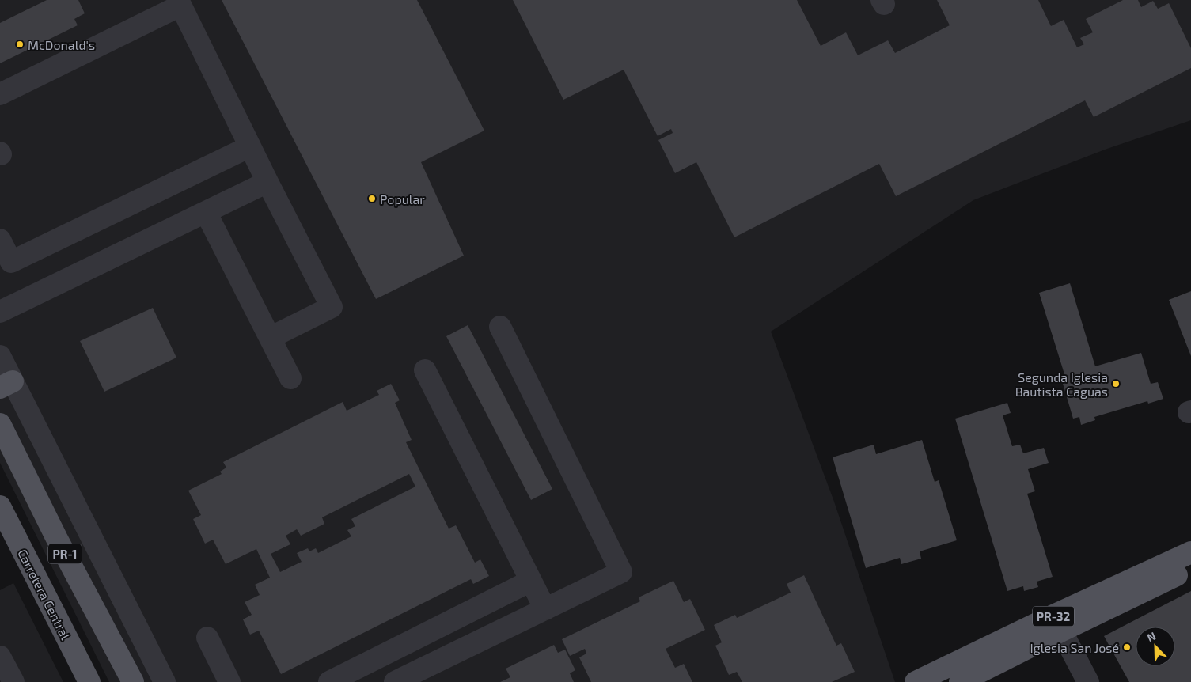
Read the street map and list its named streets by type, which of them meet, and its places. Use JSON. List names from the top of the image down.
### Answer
{
  "streets": {
    "main road": ["PR-1", "Carretera Central", "PR-32"]
  },
  "places": [
    "McDonald's",
    "Popular",
    "Segunda Iglesia Bautista Caguas",
    "Iglesia San José"
  ],
  "north": "top left"
}
